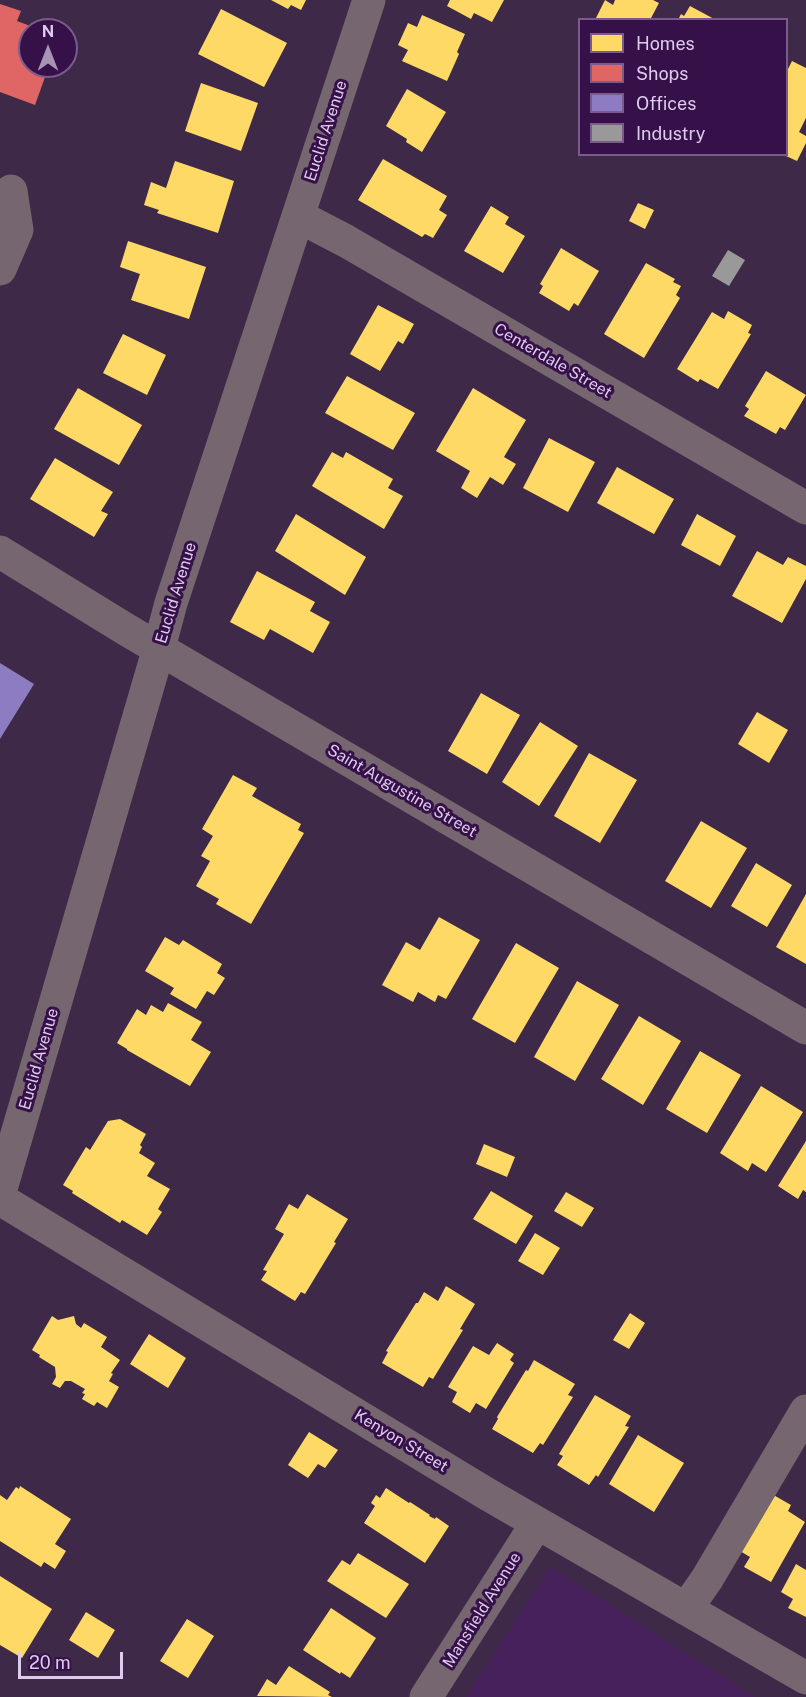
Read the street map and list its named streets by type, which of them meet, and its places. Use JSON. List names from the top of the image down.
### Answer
{
  "streets": {
    "street": [
      "Euclid Avenue",
      "Centerdale Street",
      "Saint Augustine Street",
      "Kenyon Street",
      "Mansfield Avenue"
    ]
  },
  "crossings": [
    ["Euclid Avenue", "Centerdale Street"],
    ["Euclid Avenue", "Saint Augustine Street"],
    ["Kenyon Street", "Mansfield Avenue"]
  ],
  "legend": [
    "Homes",
    "Shops",
    "Offices",
    "Industry"
  ],
  "scale_bar": "20 m",
  "north": "top"
}
